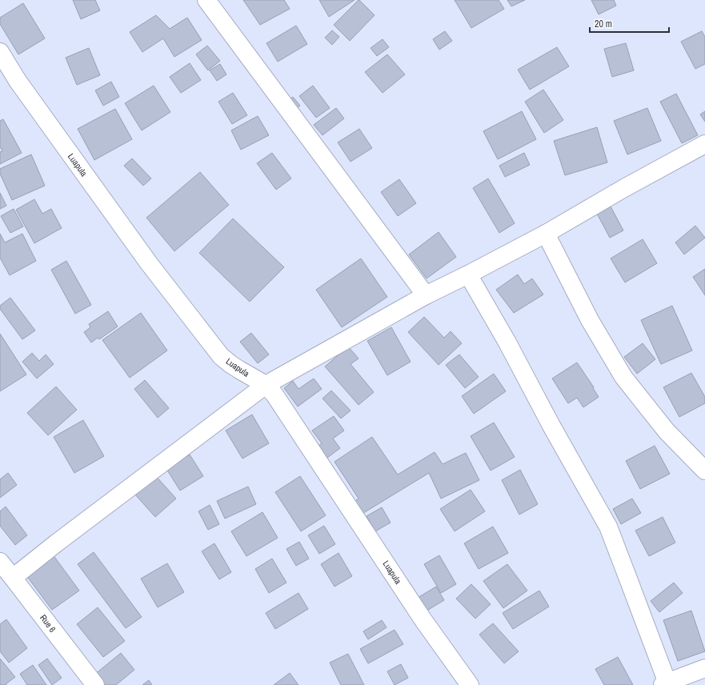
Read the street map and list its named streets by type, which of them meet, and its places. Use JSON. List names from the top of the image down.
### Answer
{
  "streets": {
    "street": ["Luapula", "Rue 6"]
  },
  "scale_bar": "20 m"
}
